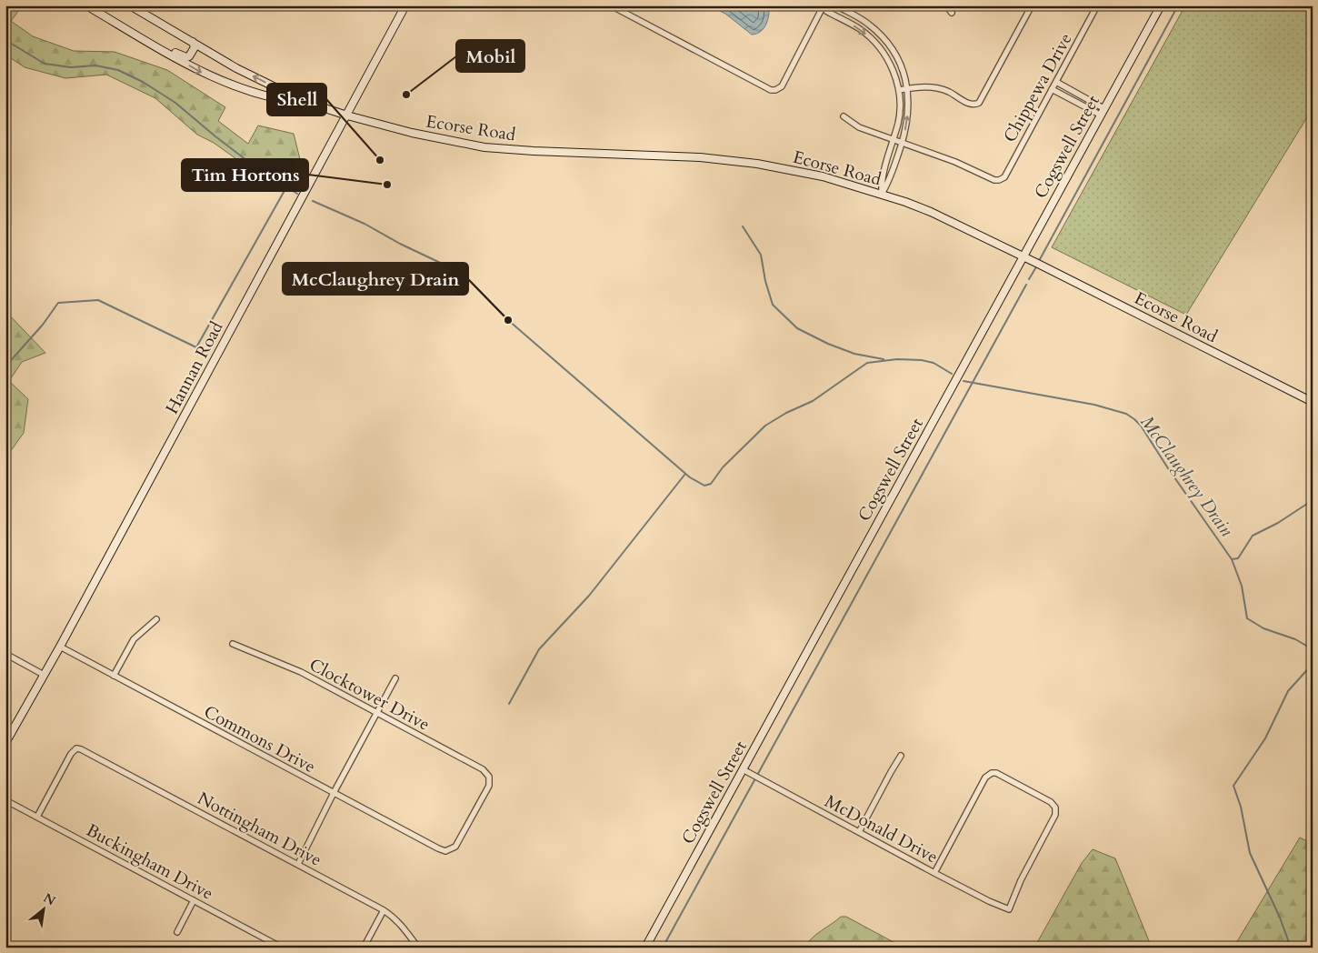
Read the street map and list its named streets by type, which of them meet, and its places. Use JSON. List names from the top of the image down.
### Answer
{
  "streets": {
    "street": [
      "Chippewa Drive",
      "Ecorse Road",
      "Cogswell Street",
      "Hannan Road",
      "Clocktower Drive",
      "Commons Drive",
      "Nottingham Drive",
      "McDonald Drive",
      "Buckingham Drive"
    ]
  },
  "crossings": [
    ["Ecorse Road", "Cogswell Street"],
    ["Ecorse Road", "Hannan Road"],
    ["Cogswell Street", "McDonald Drive"],
    ["Hannan Road", "Commons Drive"],
    ["Clocktower Drive", "Commons Drive"],
    ["Nottingham Drive", "Buckingham Drive"]
  ],
  "water": ["McClaughrey Drain"],
  "places": [
    "Mobil",
    "Shell",
    "Tim Hortons",
    "McClaughrey Drain"
  ],
  "north": "top right"
}
